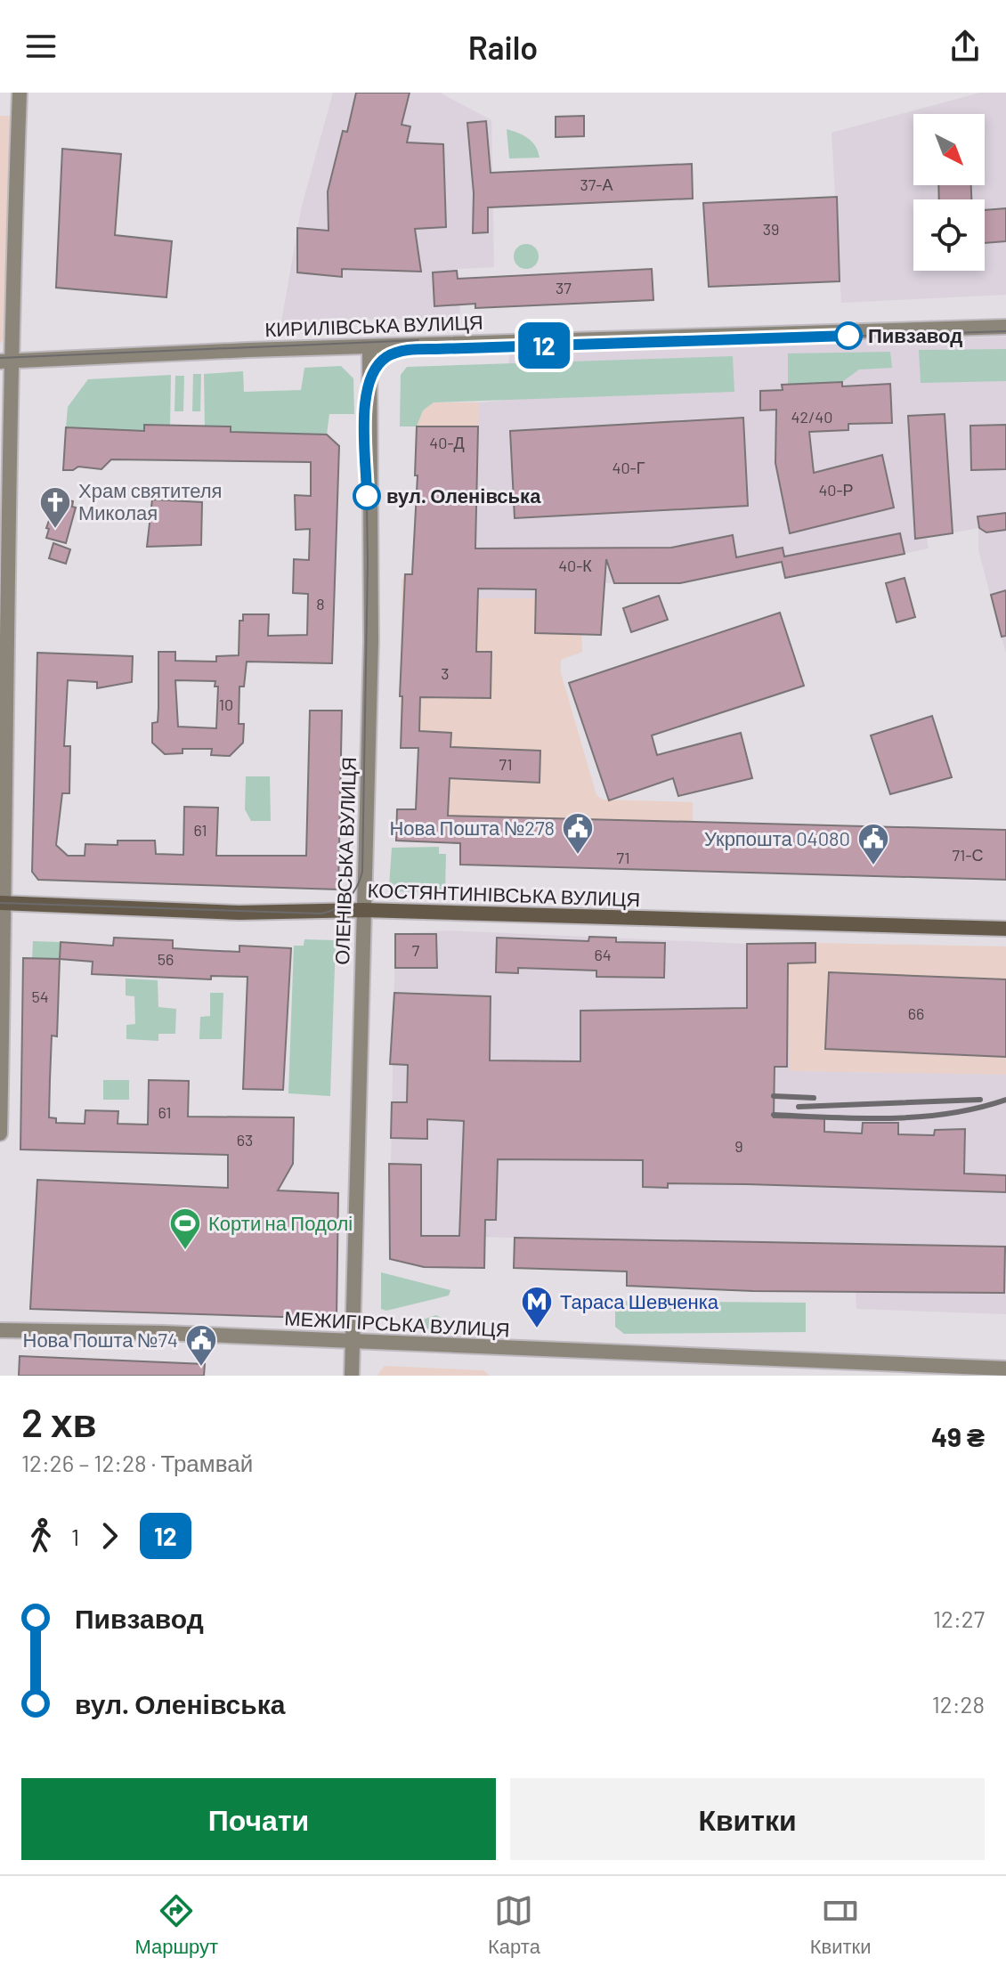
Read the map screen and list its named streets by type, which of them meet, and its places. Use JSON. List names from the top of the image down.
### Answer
{
  "streets": {
    "main road": ["КОСТЯНТИНІВСЬКА ВУЛИЦЯ"],
    "street": ["КИРИЛІВСЬКА ВУЛИЦЯ", "ОЛЕНІВСЬКА ВУЛИЦЯ", "МЕЖИГІРСЬКА ВУЛИЦЯ"]
  },
  "crossings": [
    ["КИРИЛІВСЬКА ВУЛИЦЯ", "ОЛЕНІВСЬКА ВУЛИЦЯ"],
    ["ОЛЕНІВСЬКА ВУЛИЦЯ", "КОСТЯНТИНІВСЬКА ВУЛИЦЯ"],
    ["ОЛЕНІВСЬКА ВУЛИЦЯ", "МЕЖИГІРСЬКА ВУЛИЦЯ"]
  ],
  "places": {
    "other": ["Пивзавод", "вул. Оленівська"],
    "church": ["Храм святителя Миколая"],
    "public building": ["Нова Пошта №278", "Укрпошта 04080", "Нова Пошта №74"],
    "sports": ["Корти на Подолі"],
    "metro station": ["Тараса Шевченка"]
  },
  "lines": ["tram line 12"],
  "house_numbers": [
    "37-А",
    "39",
    "37",
    "42/40",
    "40-Д",
    "40-Г",
    "40-Р",
    "40-К",
    "8",
    "3",
    "10",
    "71",
    "61",
    "71-С",
    "71",
    "7",
    "64",
    "56",
    "54",
    "66",
    "61",
    "63",
    "9"
  ],
  "north": "bottom right",
  "page": {
    "header": "Railo",
    "on_map": "12",
    "heading": ["2 хв", "12:26 – 12:28 · Трамвай", "49 ₴"],
    "legs": ["1", "12"],
    "list": [
      {
        "name": "Пивзавод",
        "value": "12:27"
      },
      {
        "name": "вул. Оленівська",
        "value": "12:28"
      }
    ],
    "buttons": ["Почати", "Квитки"],
    "tabs": ["Маршрут", "Карта", "Квитки"]
  }
}
